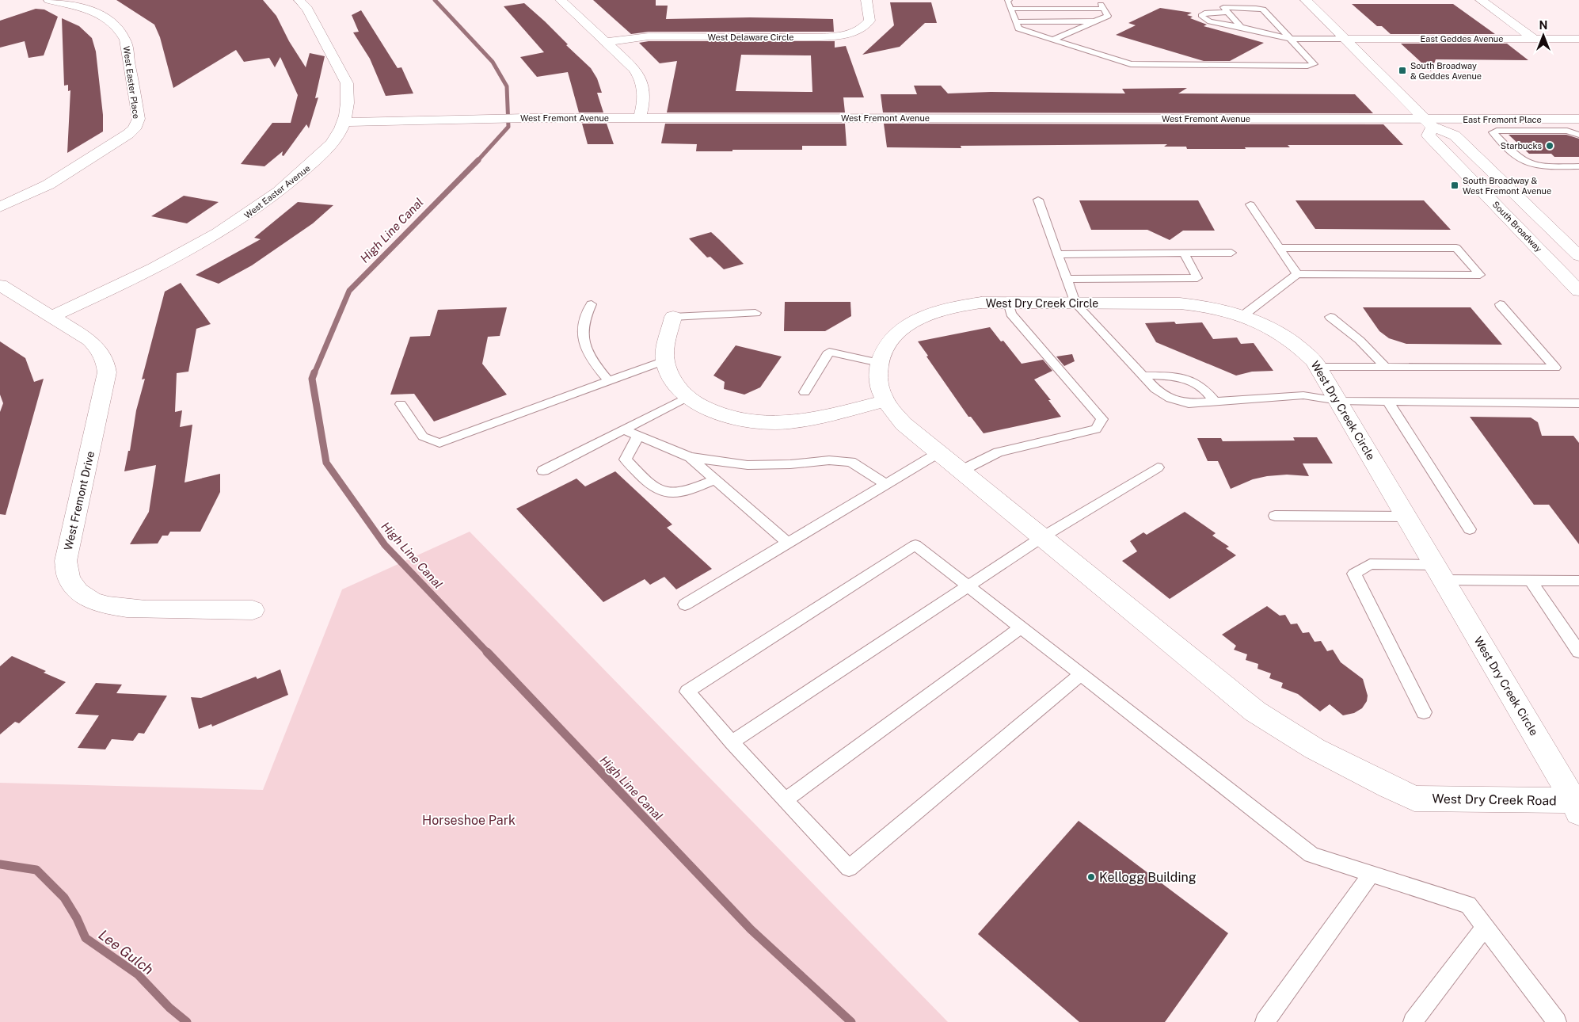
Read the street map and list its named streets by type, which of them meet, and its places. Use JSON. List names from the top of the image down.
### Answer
{
  "streets": {
    "street": [
      "West Delaware Circle",
      "East Geddes Avenue",
      "West Easter Place",
      "West Fremont Avenue",
      "East Fremont Place",
      "West Easter Avenue",
      "South Broadway",
      "West Dry Creek Circle",
      "West Fremont Drive",
      "West Dry Creek Road"
    ]
  },
  "crossings": [
    ["East Geddes Avenue", "South Broadway"],
    ["West Fremont Avenue", "East Fremont Place"],
    ["West Fremont Avenue", "West Easter Avenue"],
    ["West Fremont Avenue", "South Broadway"],
    ["East Fremont Place", "South Broadway"],
    ["West Easter Avenue", "West Fremont Drive"],
    ["West Dry Creek Circle", "West Dry Creek Road"]
  ],
  "water": ["High Line Canal", "Lee Gulch"],
  "parks": ["Horseshoe Park"],
  "places": {
    "transit": ["South Broadway & Geddes Avenue", "South Broadway & West Fremont Avenue"],
    "other": ["Starbucks", "Kellogg Building"]
  },
  "north": "top"
}
